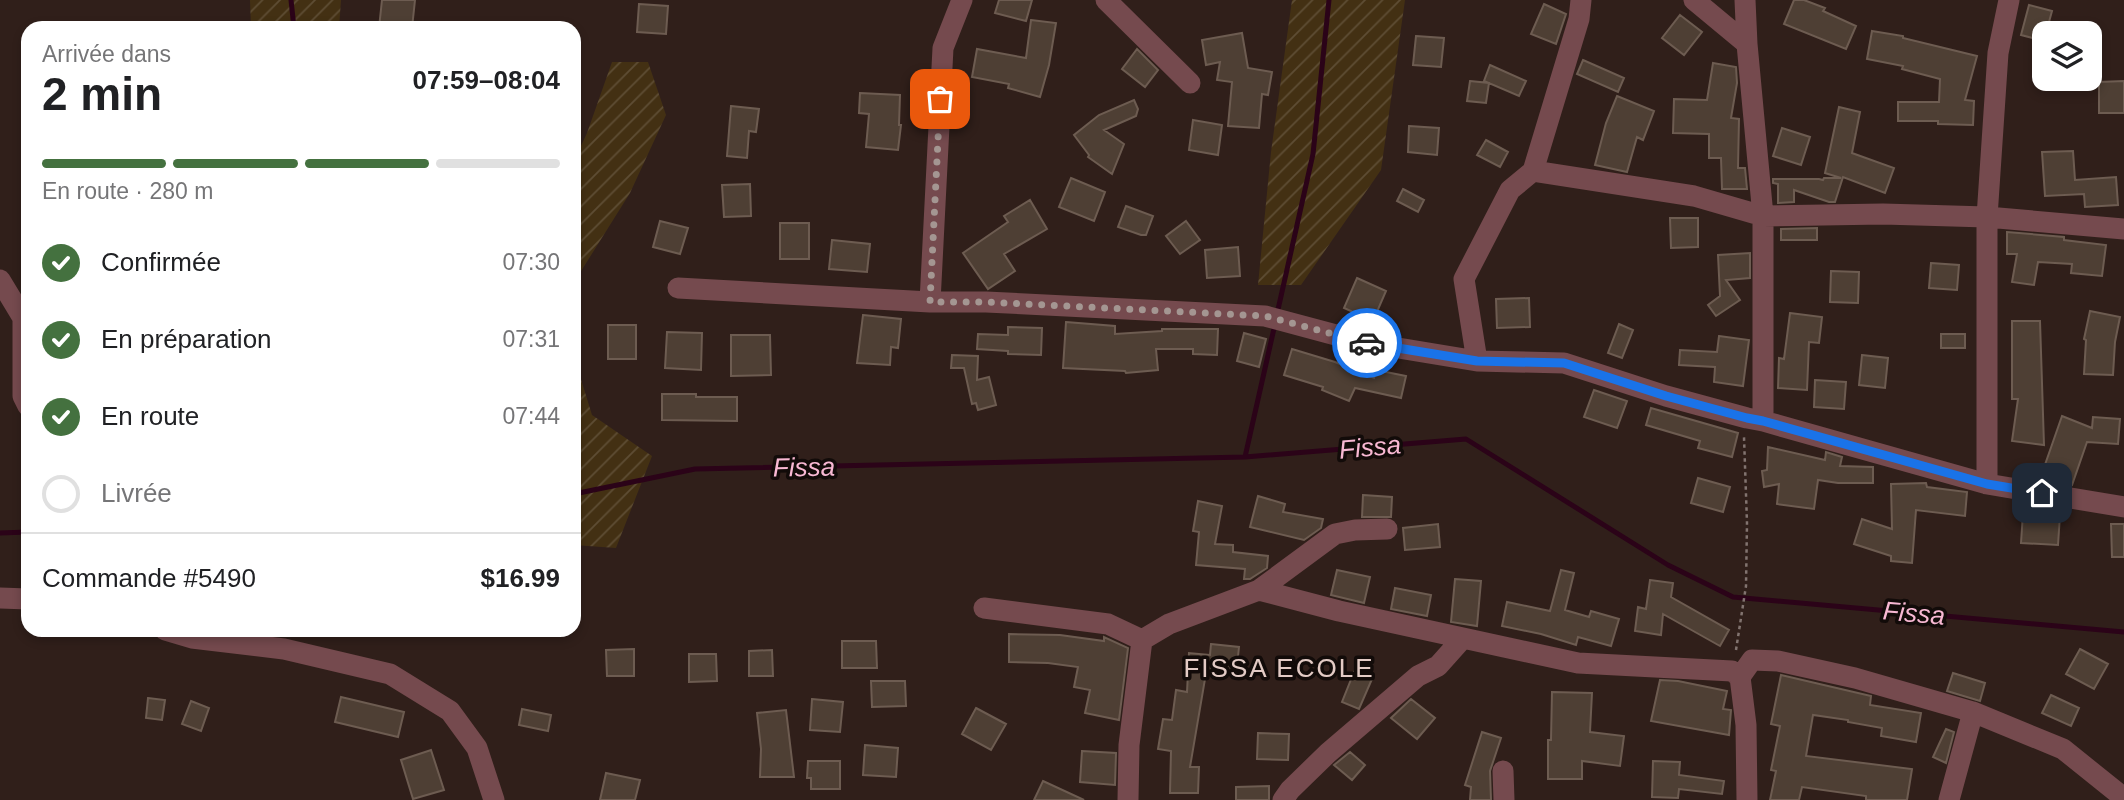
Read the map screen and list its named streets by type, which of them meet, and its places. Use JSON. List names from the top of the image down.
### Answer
{
  "districts": ["FISSA ECOLE"],
  "water": ["Fissa"],
  "page": {
    "heading": ["2 min", "Arrivée dans", "07:59–08:04"],
    "panel": ["Commande #5490", "$16.99"],
    "bar": "En route · 280 m",
    "list": [
      ["Confirmée", "07:30"],
      ["En préparation", "07:31"],
      ["En route", "07:44"],
      "Livrée"
    ]
  }
}
